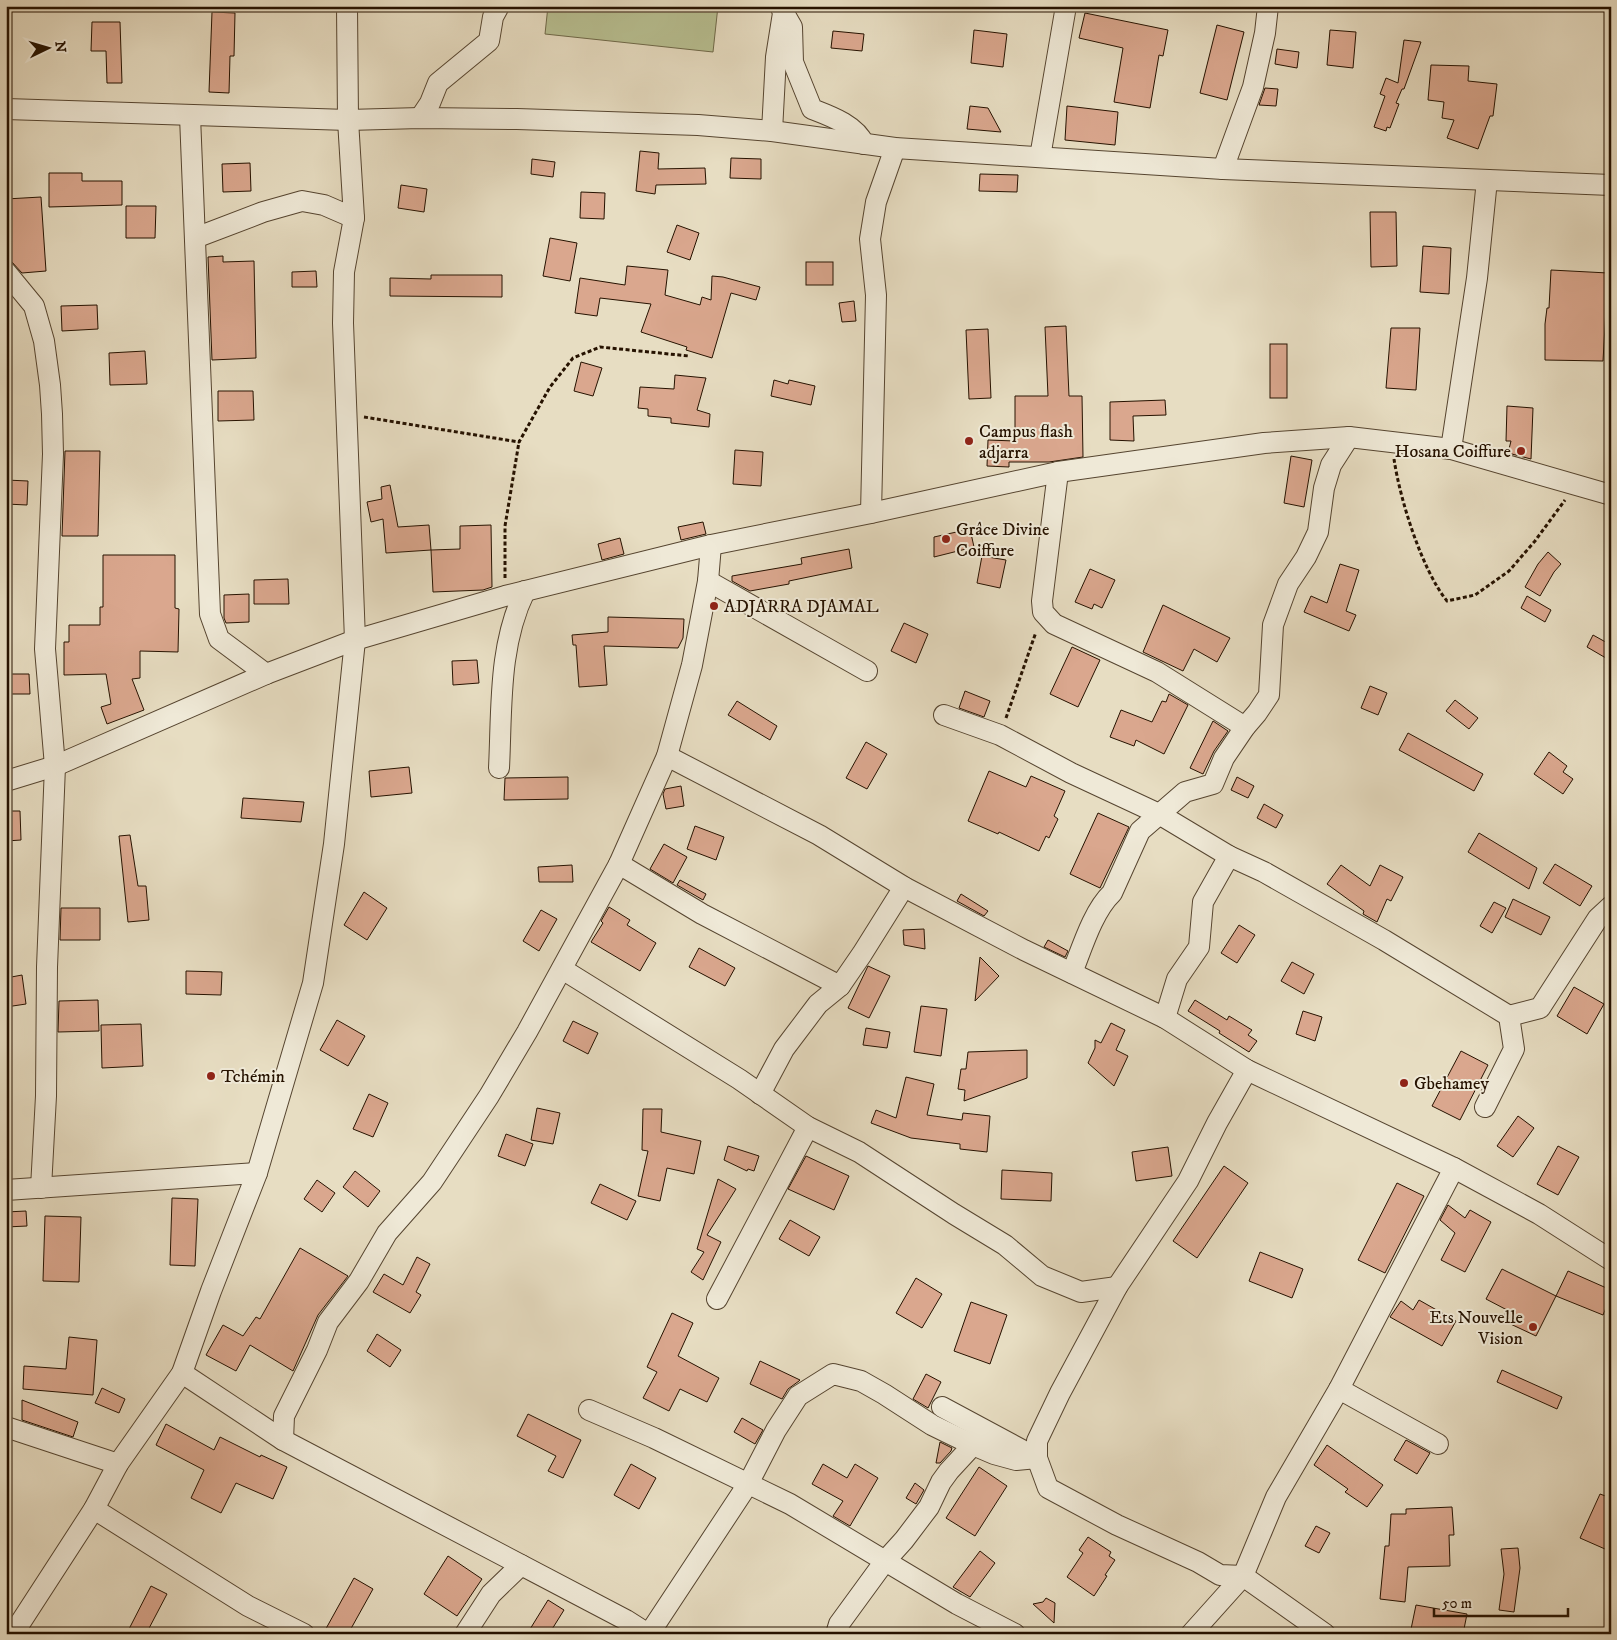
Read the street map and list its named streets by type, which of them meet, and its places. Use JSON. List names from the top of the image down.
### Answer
{
  "places": [
    "Campus flash adjarra",
    "Hosana Coiffure",
    "Grâce Divine Coiffure",
    "ADJARRA DJAMAL",
    "Tchémin",
    "Gbehamey",
    "Ets Nouvelle Vision"
  ],
  "scale_bar": "50 m",
  "north": "right"
}
